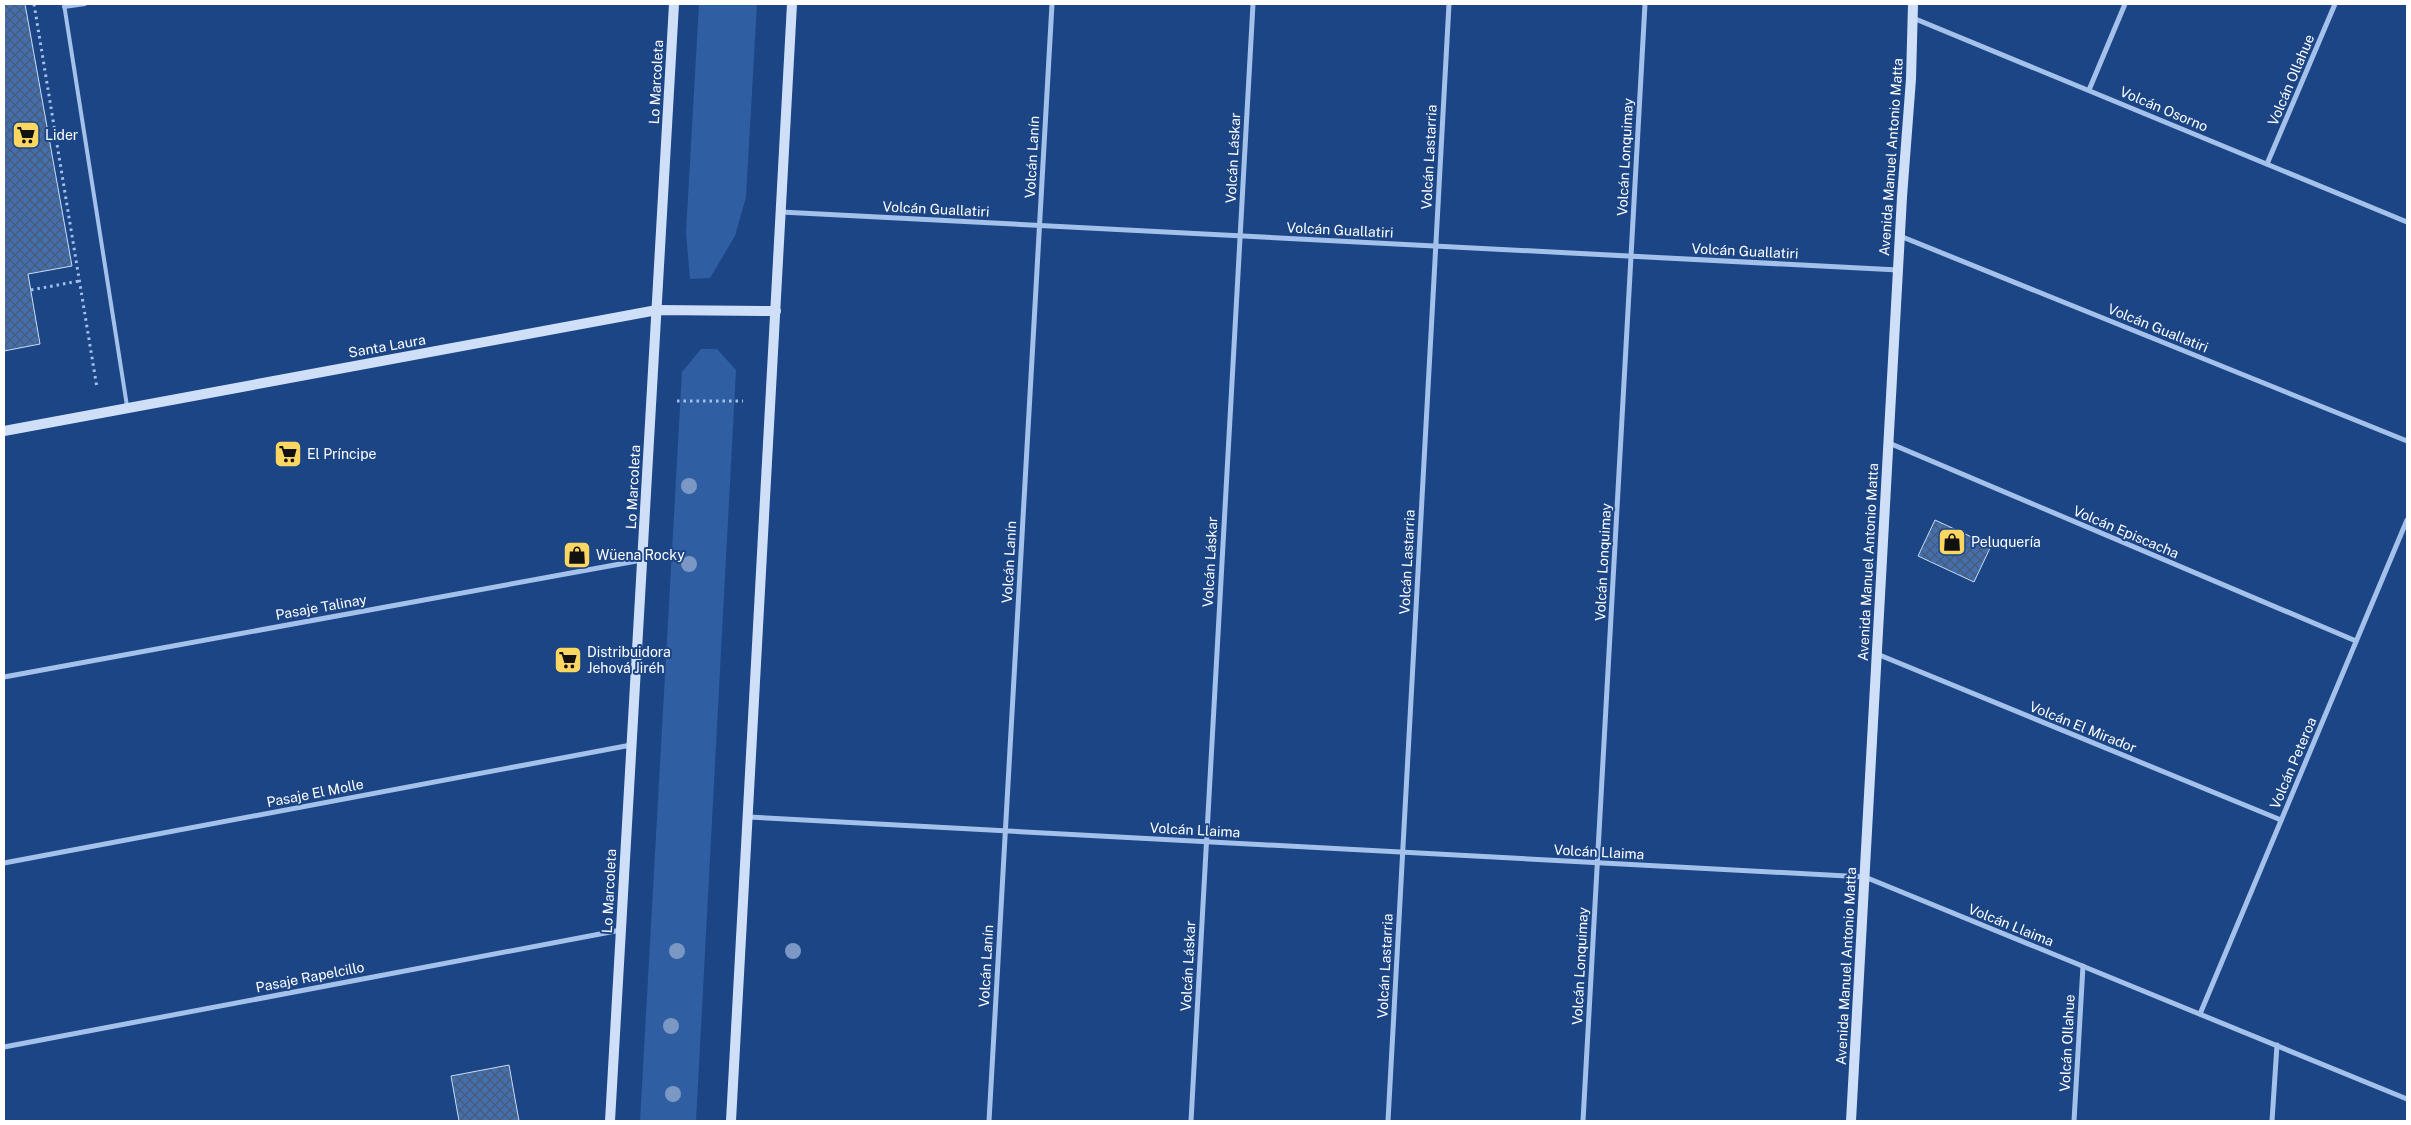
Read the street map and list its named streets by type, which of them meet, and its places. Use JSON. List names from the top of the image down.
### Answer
{
  "streets": {
    "street": [
      "Volcán Ollahue",
      "Lo Marcoleta",
      "Volcán Osorno",
      "Volcán Lanín",
      "Volcán Lastarria",
      "Volcán Lonquimay",
      "Avenida Manuel Antonio Matta",
      "Volcán Láskar",
      "Volcán Guallatiri",
      "Santa Laura",
      "Volcán Episcacha",
      "Pasaje Talinay",
      "Volcán El Mirador",
      "Volcán Peteroa",
      "Pasaje El Molle",
      "Volcán Llaima",
      "Pasaje Rapelcillo"
    ]
  },
  "crossings": [
    ["Volcán Ollahue", "Volcán Osorno"],
    ["Volcán Ollahue", "Volcán Llaima"],
    ["Lo Marcoleta", "Santa Laura"],
    ["Lo Marcoleta", "Pasaje Talinay"],
    ["Lo Marcoleta", "Pasaje El Molle"],
    ["Lo Marcoleta", "Pasaje Rapelcillo"],
    ["Volcán Osorno", "Avenida Manuel Antonio Matta"],
    ["Volcán Lanín", "Volcán Guallatiri"],
    ["Volcán Lanín", "Volcán Llaima"],
    ["Volcán Lastarria", "Volcán Guallatiri"],
    ["Volcán Lastarria", "Volcán Llaima"],
    ["Volcán Lonquimay", "Volcán Guallatiri"],
    ["Volcán Lonquimay", "Volcán Llaima"],
    ["Avenida Manuel Antonio Matta", "Volcán Guallatiri"],
    ["Avenida Manuel Antonio Matta", "Volcán Episcacha"],
    ["Avenida Manuel Antonio Matta", "Volcán El Mirador"],
    ["Avenida Manuel Antonio Matta", "Volcán Llaima"],
    ["Volcán Láskar", "Volcán Guallatiri"],
    ["Volcán Láskar", "Volcán Llaima"],
    ["Volcán Episcacha", "Volcán Peteroa"],
    ["Volcán El Mirador", "Volcán Peteroa"],
    ["Volcán Peteroa", "Volcán Llaima"]
  ],
  "places": {
    "supermarket": ["Lider", "El Príncipe", "Distribuidora Jehová Jiréh"],
    "shop": ["Peluquería", "Wüena Rocky"]
  }
}
